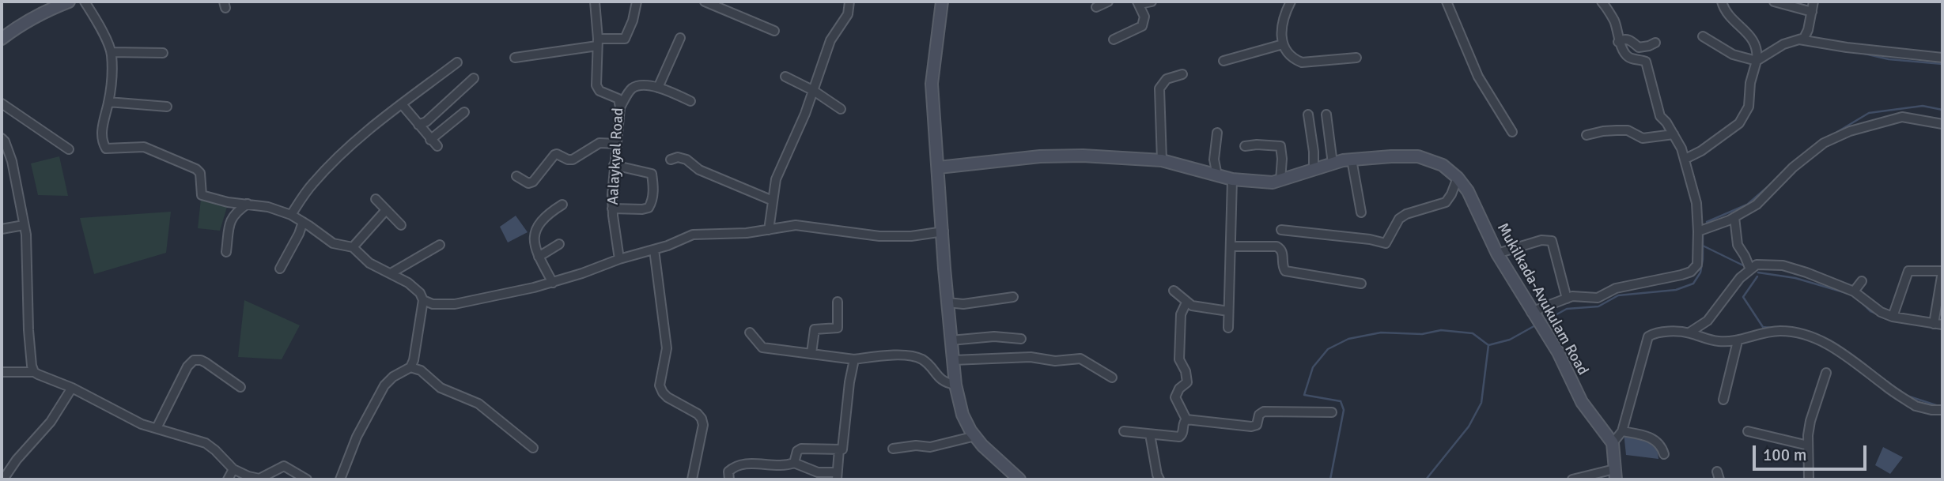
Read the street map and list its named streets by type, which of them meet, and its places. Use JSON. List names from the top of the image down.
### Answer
{
  "streets": {
    "main road": ["Mukilkada-Avukulam Road"],
    "street": ["Aalaykyal Road"]
  },
  "scale_bar": "100 m"
}
